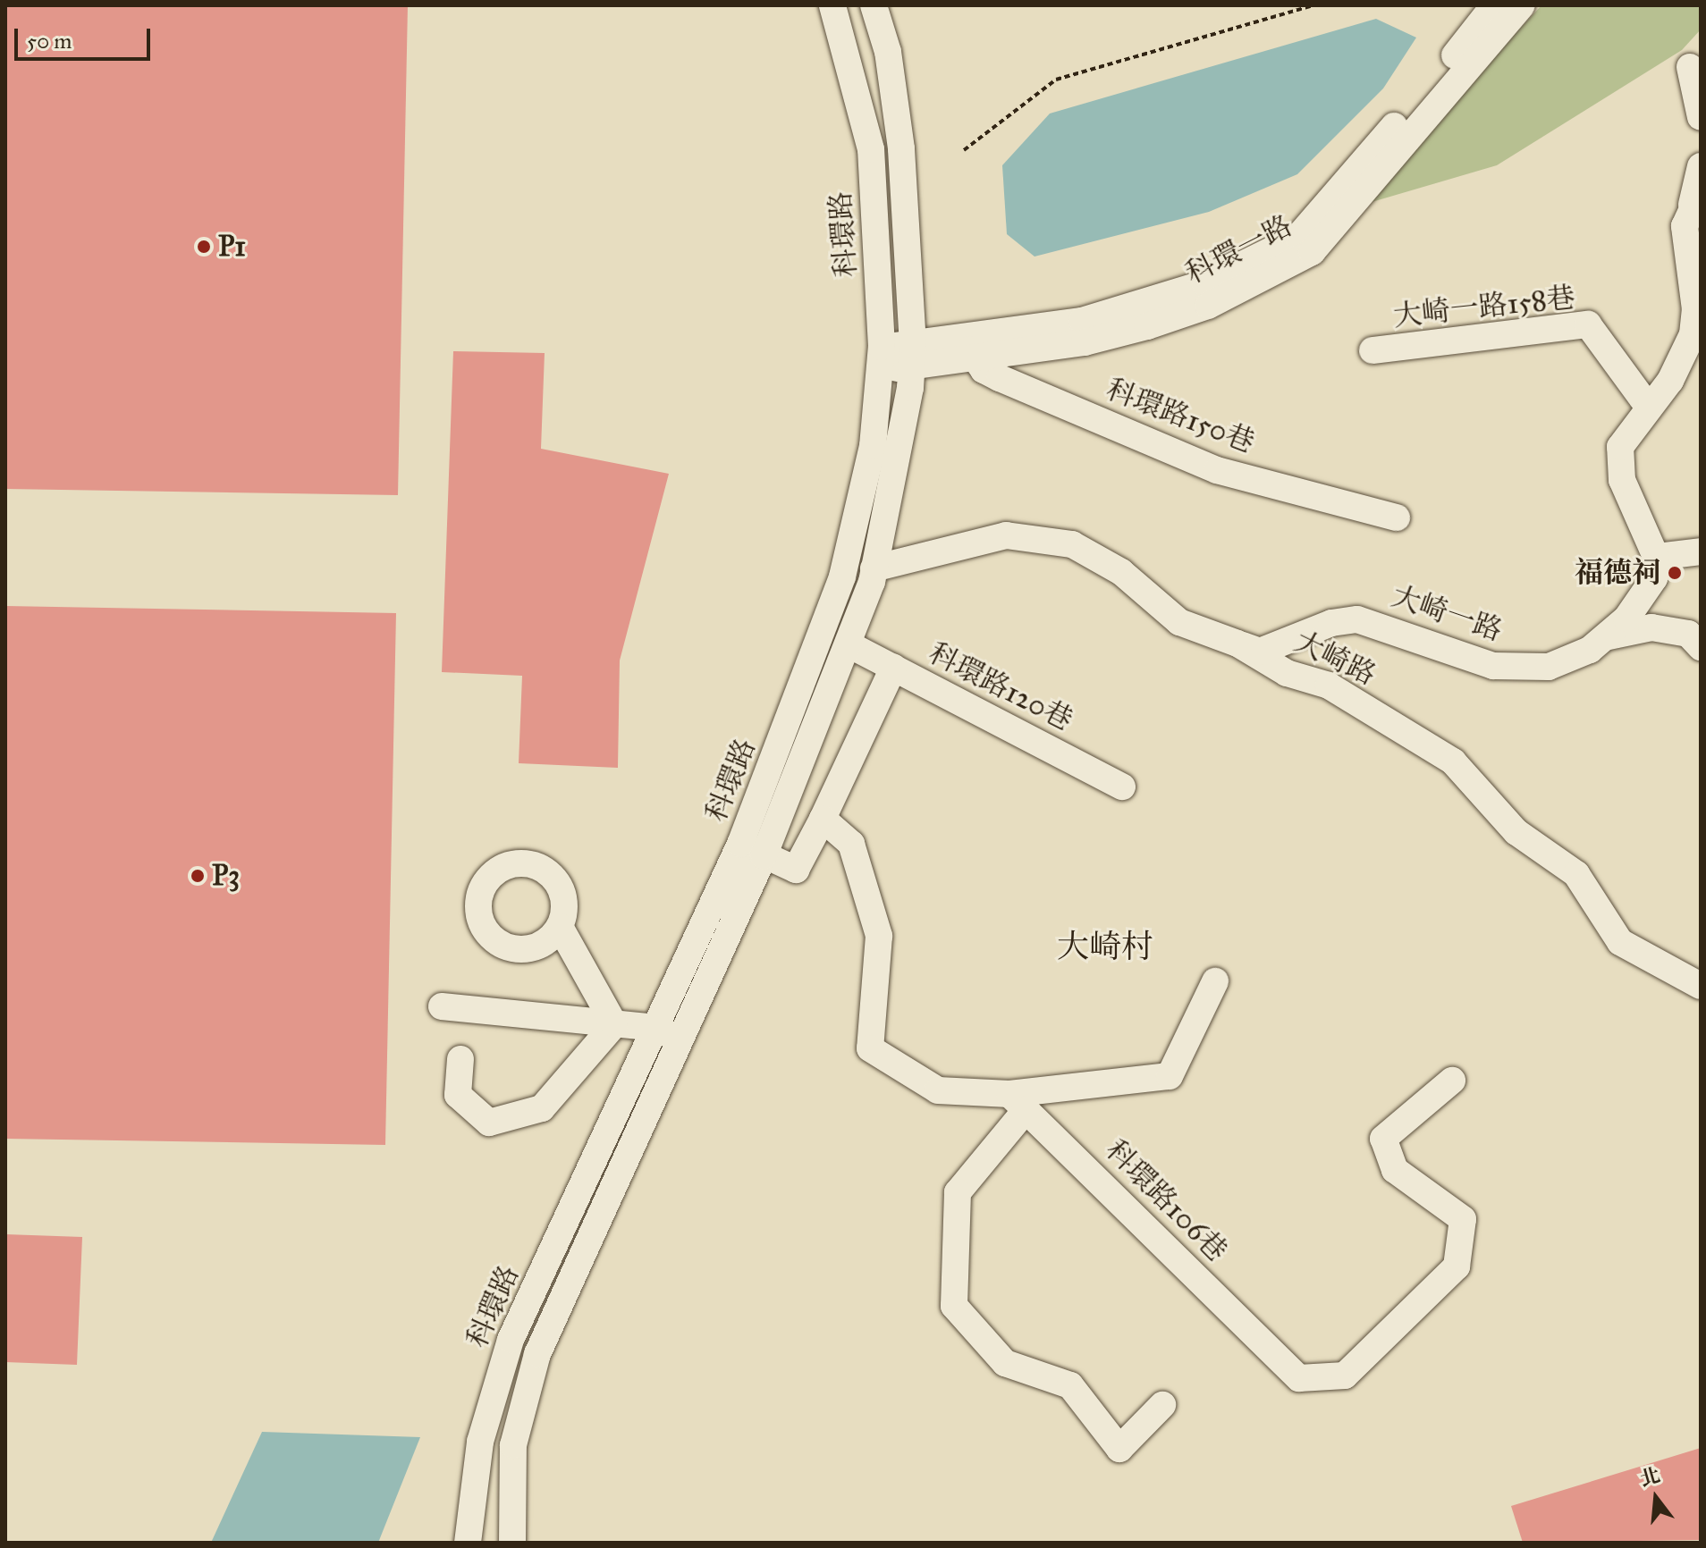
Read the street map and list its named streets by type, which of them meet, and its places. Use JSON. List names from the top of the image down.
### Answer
{
  "streets": {
    "street": [
      "科環路",
      "科環一路",
      "大崎一路158巷",
      "科環路150巷",
      "大崎一路",
      "大崎路",
      "科環路120巷",
      "科環路106巷"
    ]
  },
  "crossings": [
    ["科環路", "科環一路"],
    ["科環路", "大崎路"],
    ["科環路", "科環路120巷"],
    ["科環一路", "科環路150巷"],
    ["大崎一路", "大崎路"]
  ],
  "districts": ["大崎村"],
  "places": ["P1", "福德祠", "P3"],
  "scale_bar": "50 m",
  "north": "top"
}
